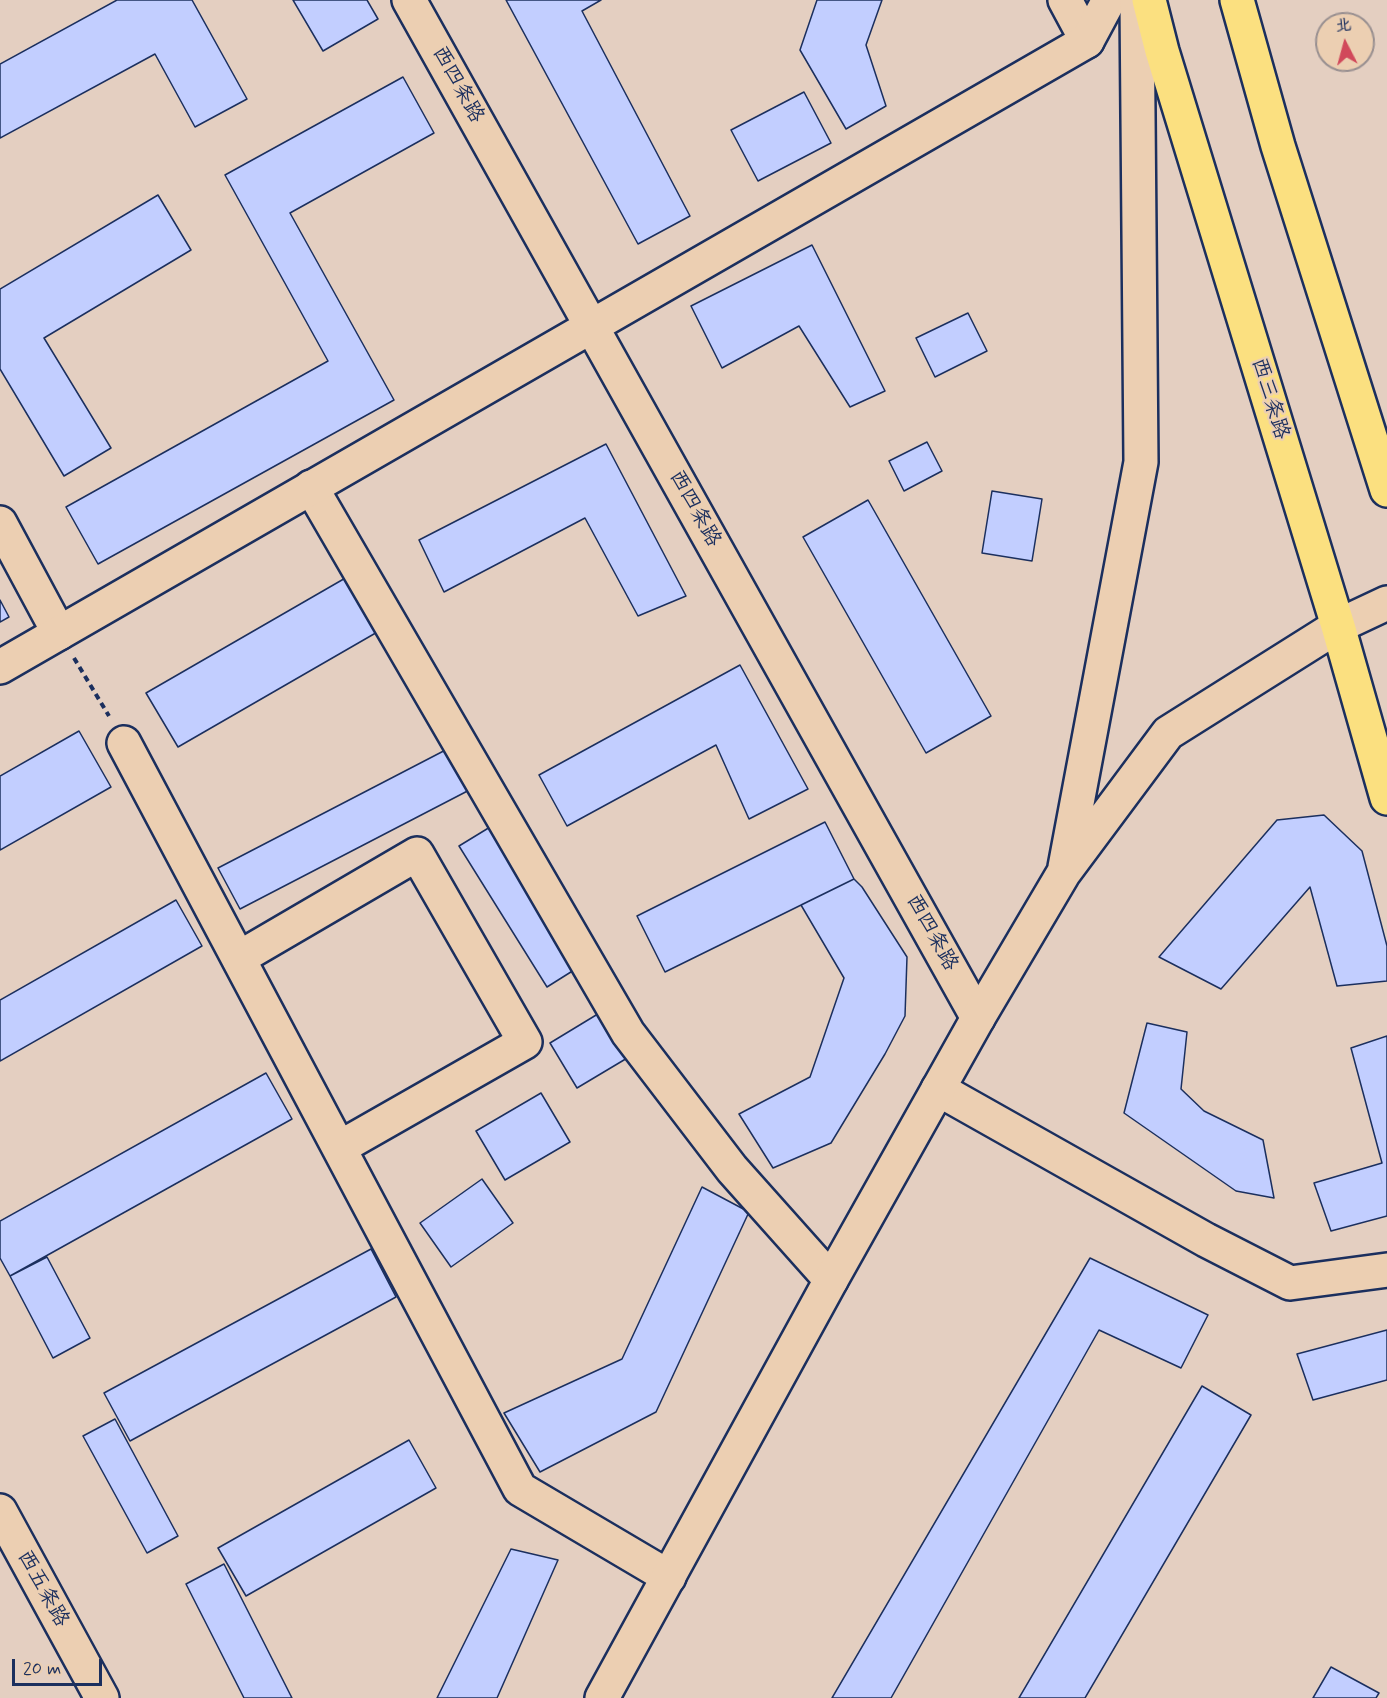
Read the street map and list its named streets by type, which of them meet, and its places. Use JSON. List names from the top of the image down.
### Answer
{
  "streets": {
    "main road": ["西三条路"],
    "street": ["西四条路", "西五条路"]
  },
  "scale_bar": "20 m",
  "north": "top"
}
